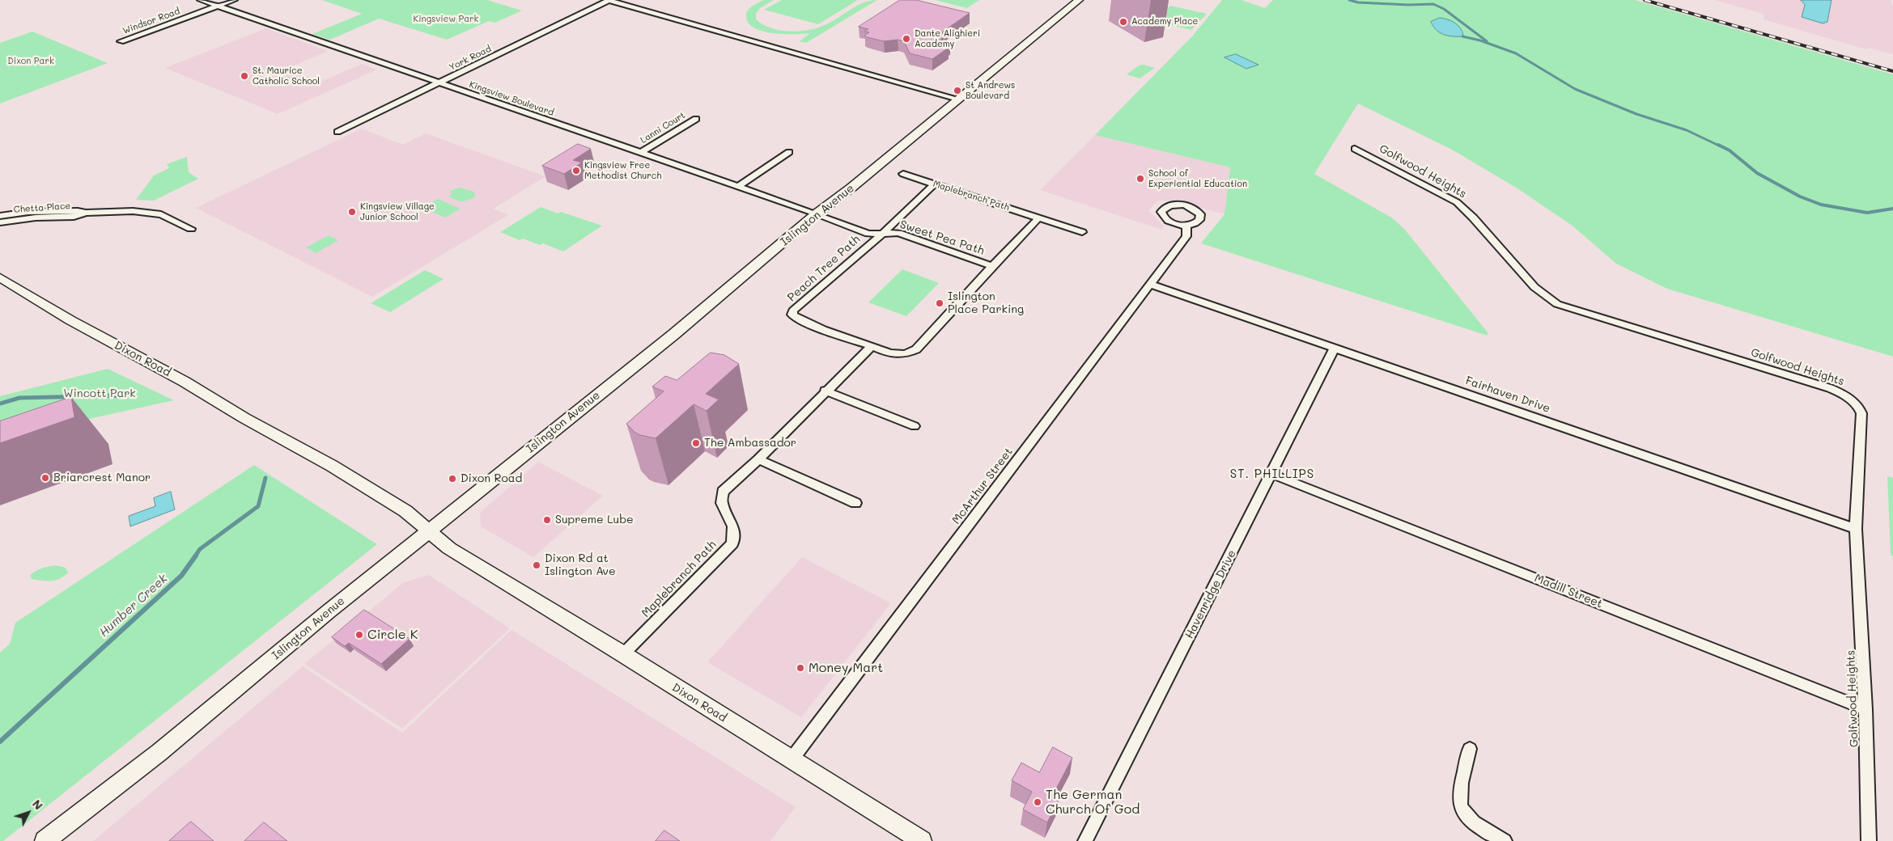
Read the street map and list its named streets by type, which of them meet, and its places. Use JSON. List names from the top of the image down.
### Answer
{
  "streets": {
    "main road": ["Islington Avenue", "Dixon Road"],
    "street": [
      "Windsor Road",
      "York Road",
      "Kingsview Boulevard",
      "Lanni Court",
      "Golfwood Heights",
      "Maplebranch Path",
      "Chetta Place",
      "Sweet Pea Path",
      "Peach Tree Path",
      "Fairhaven Drive",
      "McArthur Street",
      "Madill Street",
      "Havenridge Drive"
    ]
  },
  "crossings": [
    ["Windsor Road", "Kingsview Boulevard"],
    ["York Road", "Kingsview Boulevard"],
    ["Kingsview Boulevard", "Lanni Court"],
    ["Kingsview Boulevard", "Islington Avenue"],
    ["Kingsview Boulevard", "Sweet Pea Path"],
    ["Golfwood Heights", "Fairhaven Drive"],
    ["Golfwood Heights", "Madill Street"],
    ["Maplebranch Path", "Peach Tree Path"],
    ["Maplebranch Path", "Dixon Road"],
    ["Islington Avenue", "Sweet Pea Path"],
    ["Islington Avenue", "Dixon Road"],
    ["Sweet Pea Path", "Peach Tree Path"],
    ["Dixon Road", "McArthur Street"],
    ["Fairhaven Drive", "McArthur Street"],
    ["Fairhaven Drive", "Havenridge Drive"],
    ["Madill Street", "Havenridge Drive"]
  ],
  "districts": ["ST. PHILLIPS"],
  "water": ["Humber Creek"],
  "parks": ["Kingsview Park", "Dixon Park", "Wincott Park"],
  "places": [
    "Academy Place",
    "Dante Alighieri Academy",
    "St. Maurice Catholic School",
    "St Andrews Boulevard",
    "Kingsview Free Methodist Church",
    "School of Experiential Education",
    "Kingsview Village Junior School",
    "Islington Place Parking",
    "The Ambassador",
    "Briarcrest Manor",
    "Dixon Road",
    "Supreme Lube",
    "Dixon Rd at Islington Ave",
    "Circle K",
    "Money Mart",
    "The German Church Of God"
  ],
  "north": "top right"
}
